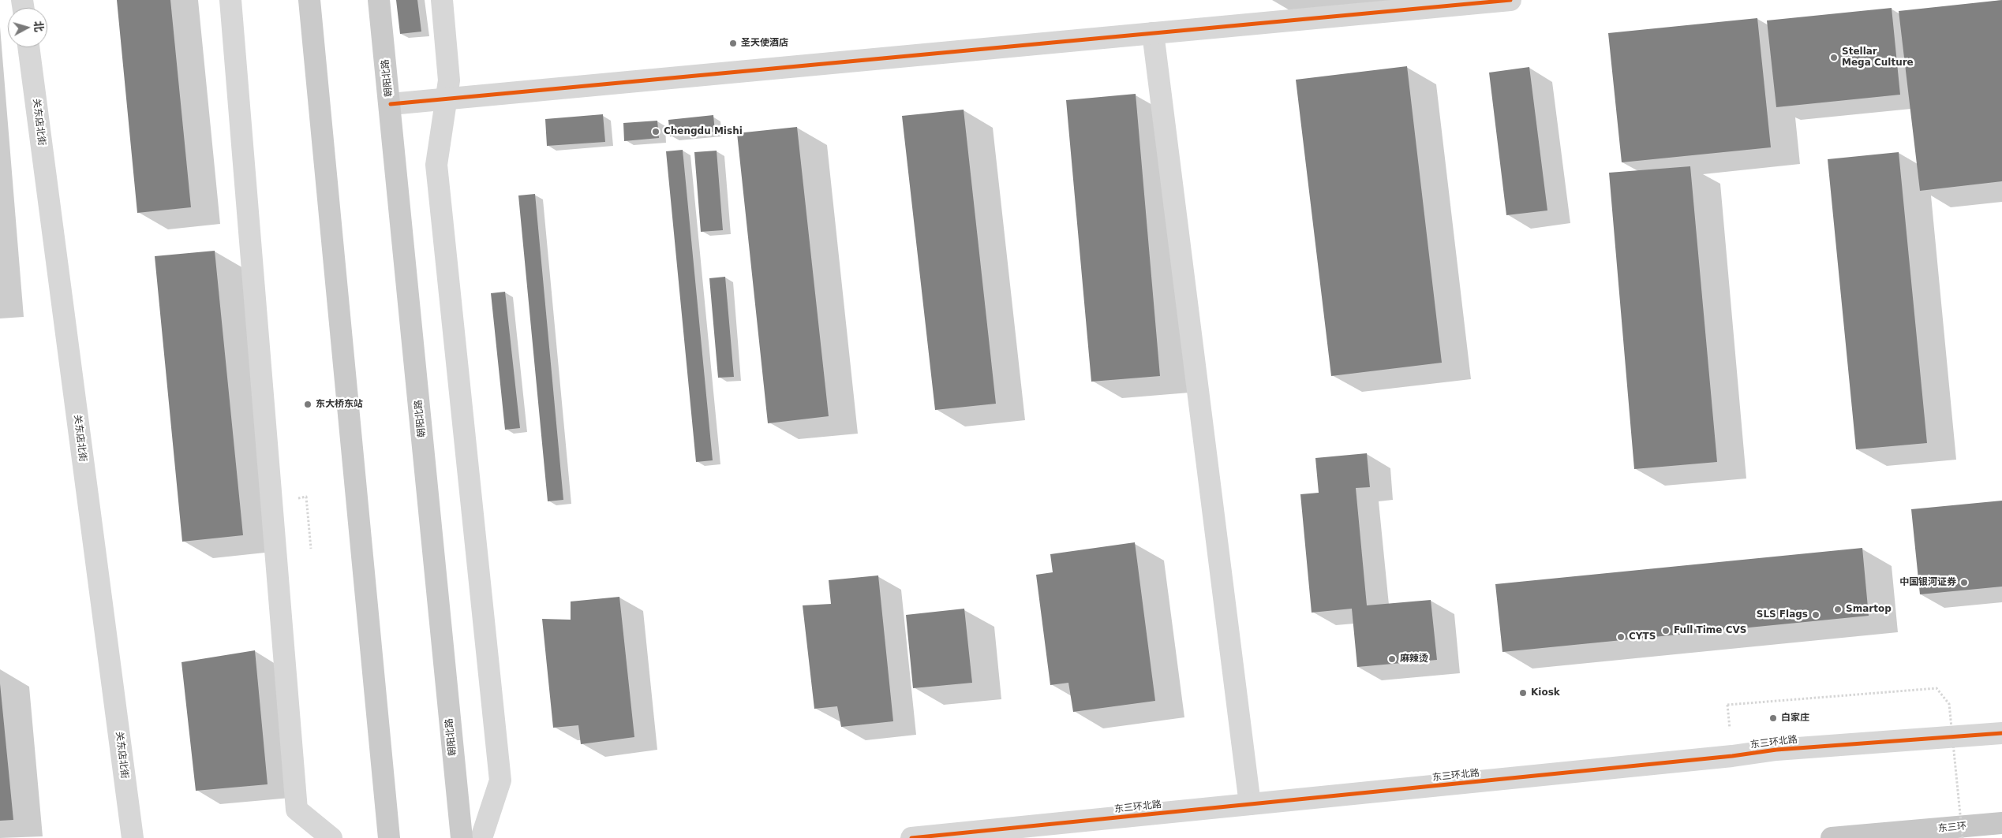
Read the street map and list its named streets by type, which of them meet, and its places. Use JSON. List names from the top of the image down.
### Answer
{
  "streets": {
    "highway": ["东三环"],
    "main road": ["朝阳北路"],
    "street": ["关东店北街", "东三环北路"]
  },
  "places": [
    "圣天使酒店",
    "Stellar Mega Culture",
    "Chengdu Mishi",
    "东大桥东站",
    "中国银河证券",
    "Smartop",
    "SLS Flags",
    "Full Time CVS",
    "CYTS",
    "麻辣烫",
    "Kiosk",
    "白家庄"
  ],
  "north": "right"
}
